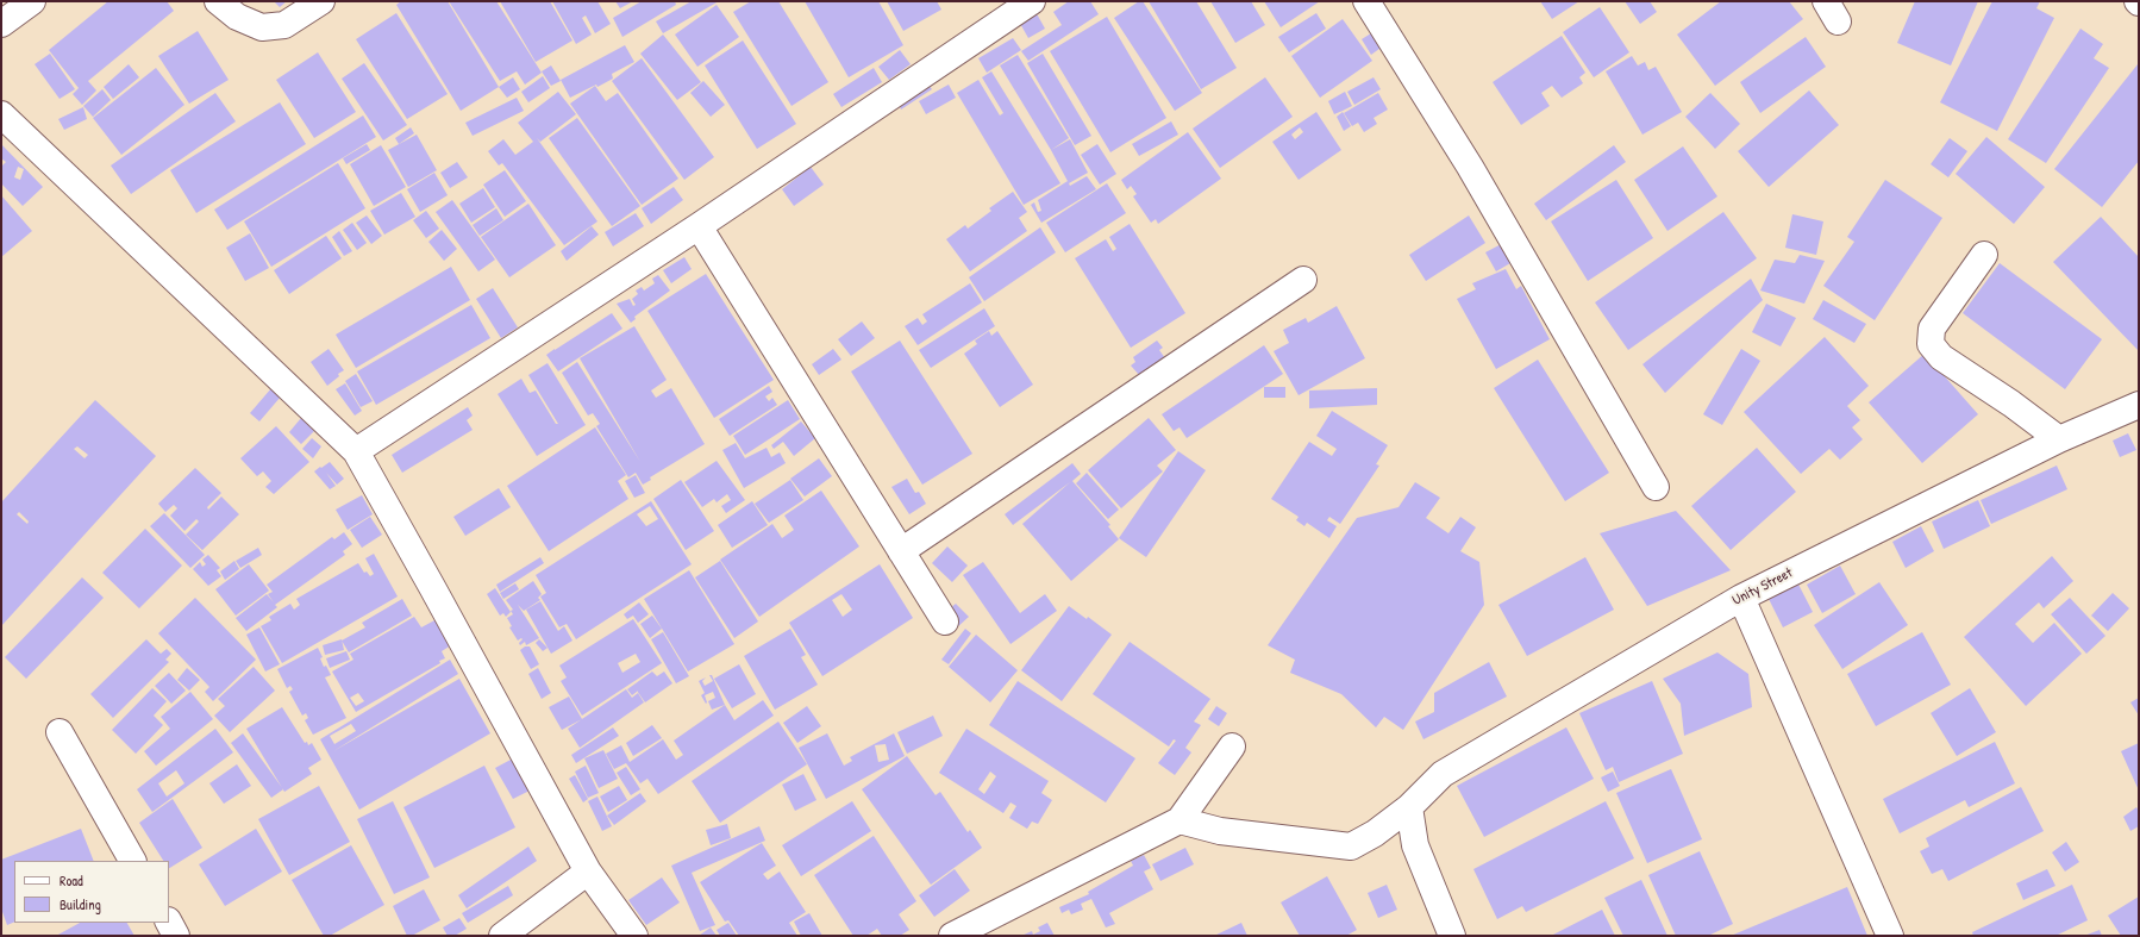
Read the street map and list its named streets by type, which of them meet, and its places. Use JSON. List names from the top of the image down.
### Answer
{
  "streets": {
    "street": ["Unity Street"]
  },
  "legend": ["Road", "Building"]
}
